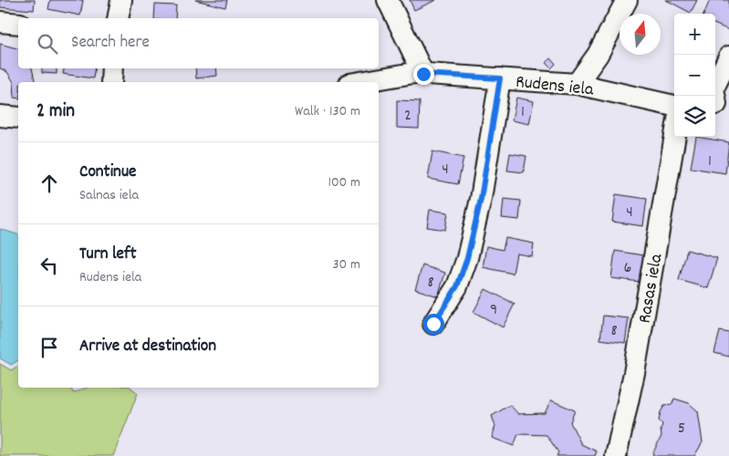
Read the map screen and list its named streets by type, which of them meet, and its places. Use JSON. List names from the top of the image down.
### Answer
{
  "streets": {
    "street": ["Rudens iela", "Rasas iela"]
  },
  "house_numbers": [
    "1",
    "2",
    "1",
    "4",
    "4",
    "6",
    "8",
    "9",
    "8",
    "5"
  ],
  "north": "top",
  "page": {
    "map_buttons": ["+", "−"],
    "search": "Search here",
    "heading": ["2 min", "Walk · 130 m"],
    "list": [
      ["Continue", "Salnas iela", "100 m"],
      ["Turn left", "Rudens iela", "30 m"],
      "Arrive at destination"
    ]
  }
}
